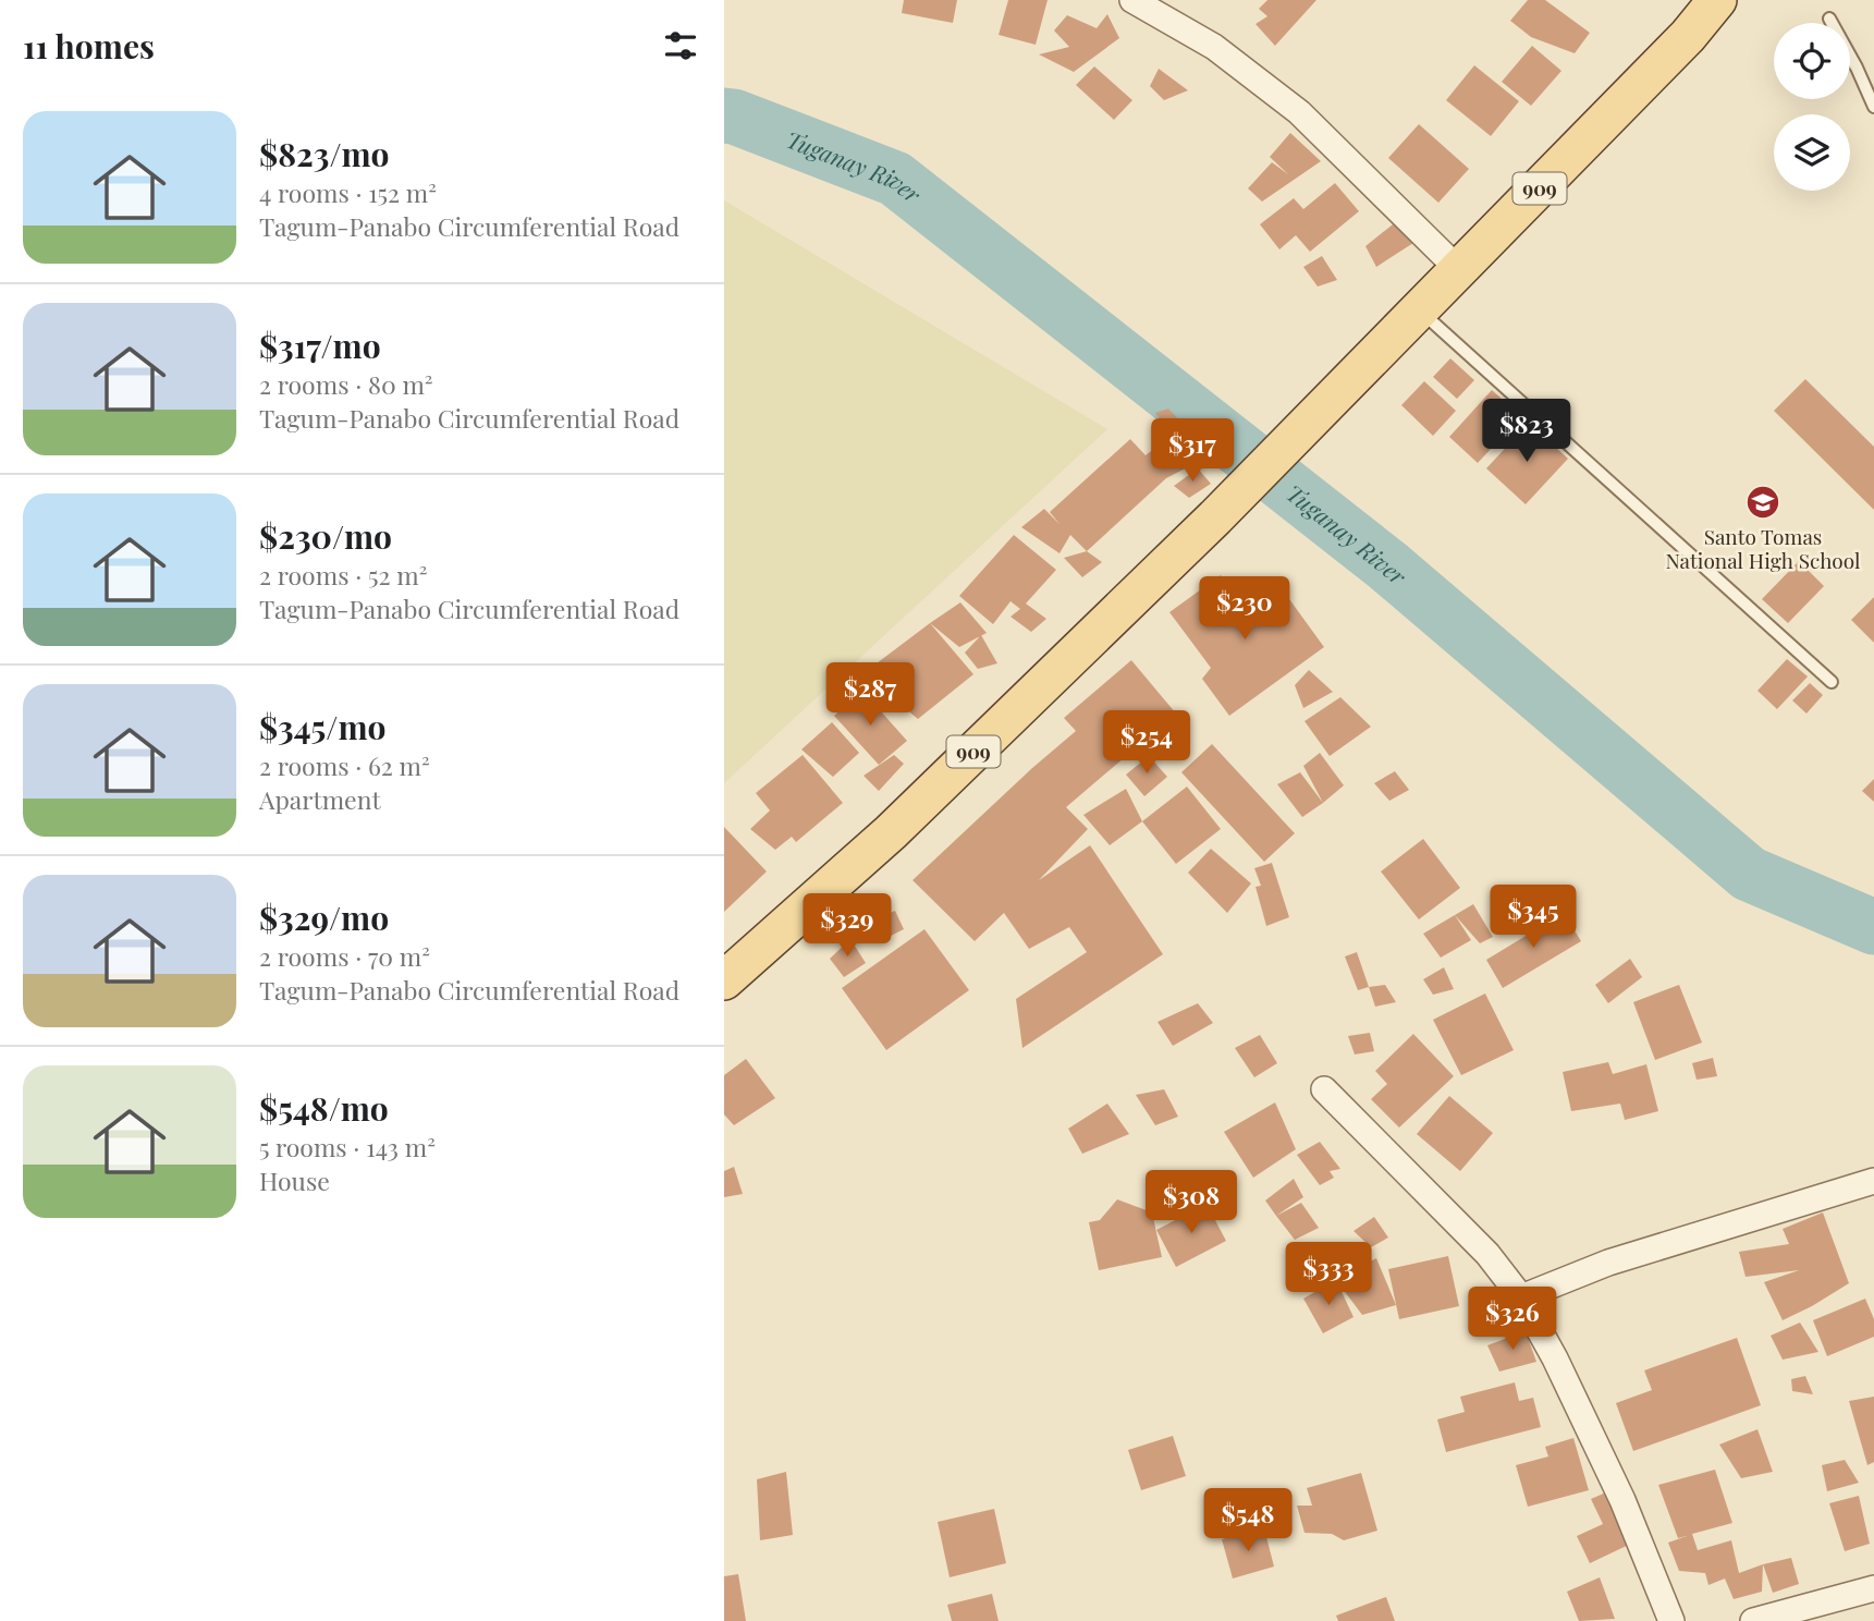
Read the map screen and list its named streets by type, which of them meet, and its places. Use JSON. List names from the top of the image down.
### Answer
{
  "streets": {
    "main road": ["909"]
  },
  "water": ["Tuganay River"],
  "places": {
    "school or university": ["Santo Tomas National High School"]
  },
  "page": {
    "heading": "11 homes",
    "list": [
      {
        "name": "$823/mo",
        "note": "4 rooms · 152 m² · Tagum-Panabo Circumferential Road"
      },
      {
        "name": "$317/mo",
        "note": "2 rooms · 80 m² · Tagum-Panabo Circumferential Road"
      },
      {
        "name": "$230/mo",
        "note": "2 rooms · 52 m² · Tagum-Panabo Circumferential Road"
      },
      {
        "name": "$345/mo",
        "note": "2 rooms · 62 m² · Apartment"
      },
      {
        "name": "$329/mo",
        "note": "2 rooms · 70 m² · Tagum-Panabo Circumferential Road"
      },
      {
        "name": "$548/mo",
        "note": "5 rooms · 143 m² · House"
      }
    ],
    "price": [
      "$823",
      "$317",
      "$230",
      "$287",
      "$254",
      "$345",
      "$329",
      "$308",
      "$333",
      "$326",
      "$548"
    ]
  }
}
